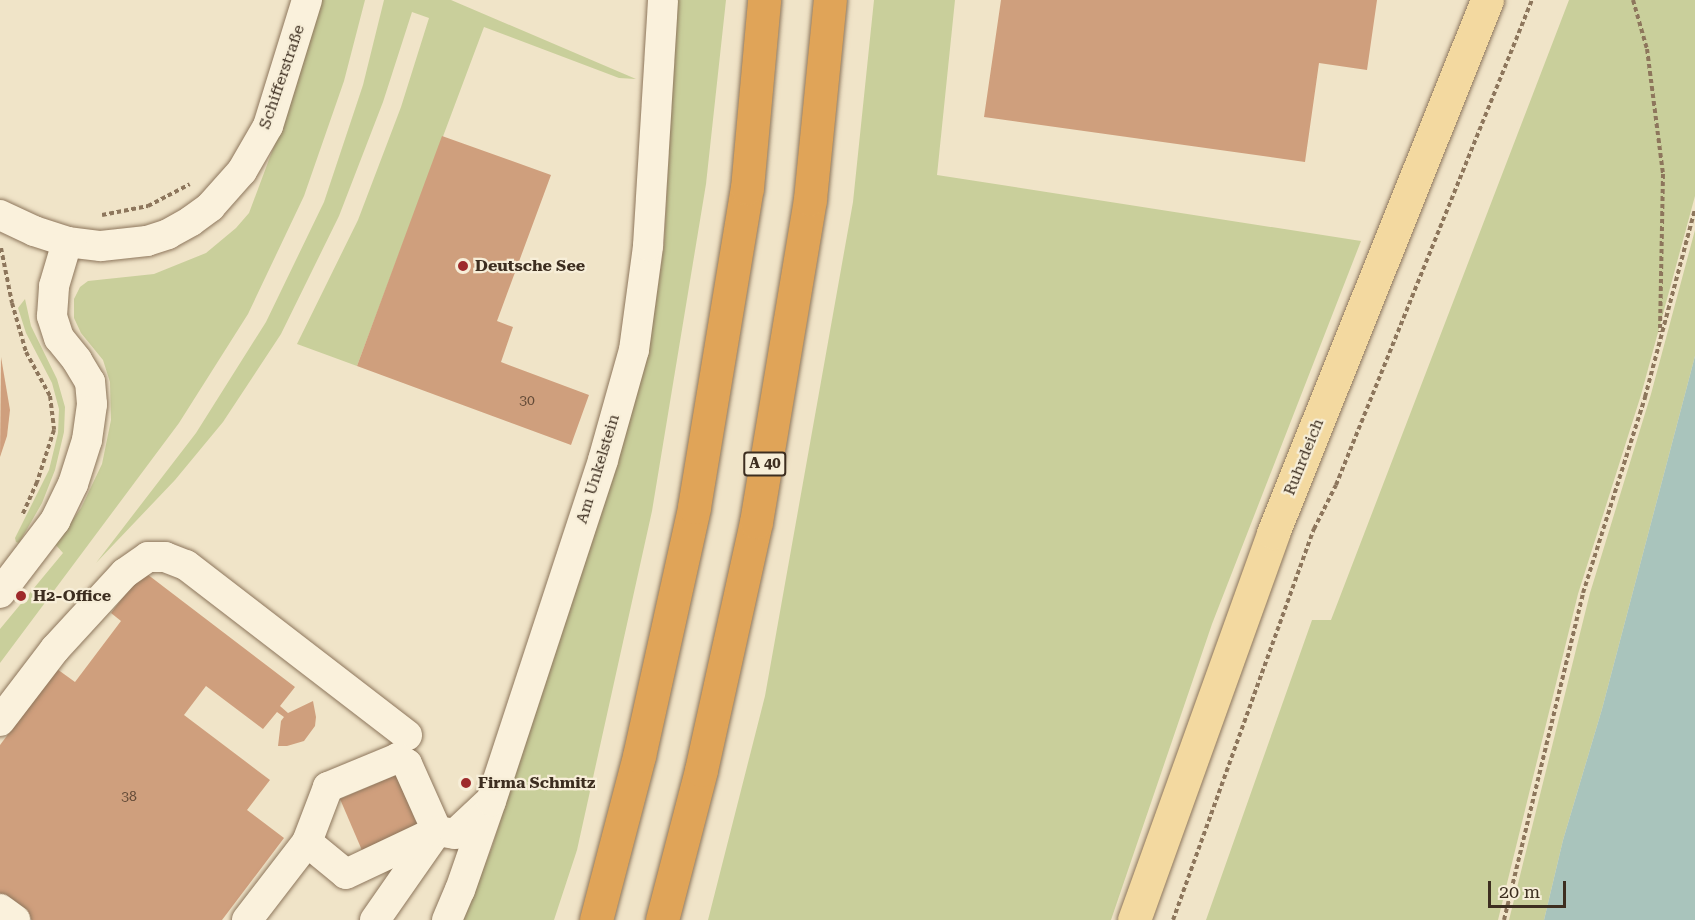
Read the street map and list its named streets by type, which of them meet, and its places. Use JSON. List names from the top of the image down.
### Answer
{
  "streets": {
    "highway": ["A 40"],
    "main road": ["Ruhrdeich"],
    "street": ["Schifferstraße", "Am Unkelstein"]
  },
  "places": ["Deutsche See", "H2-Office", "Firma Schmitz"],
  "house_numbers": ["30", "38"],
  "scale_bar": "20 m"
}
